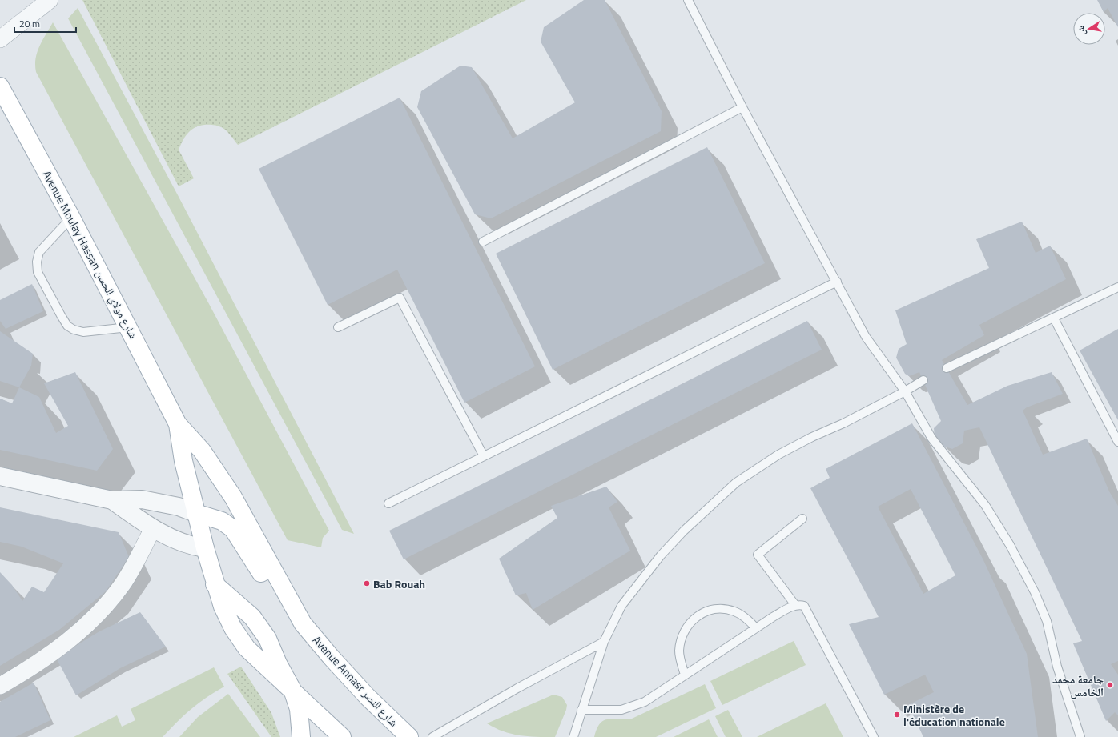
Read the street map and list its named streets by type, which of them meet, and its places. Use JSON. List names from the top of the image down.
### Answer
{
  "streets": {
    "main road": ["Avenue Moulay Hassan شارع مولاي الحسن", "Avenue Annasr شارع النصر"]
  },
  "crossings": [
    ["Avenue Moulay Hassan شارع مولاي الحسن", "Avenue Annasr شارع النصر"]
  ],
  "places": ["Bab Rouah", "جامعة محمد الخامس", "Ministère de l'éducation nationale"],
  "scale_bar": "20 m",
  "north": "left"
}
